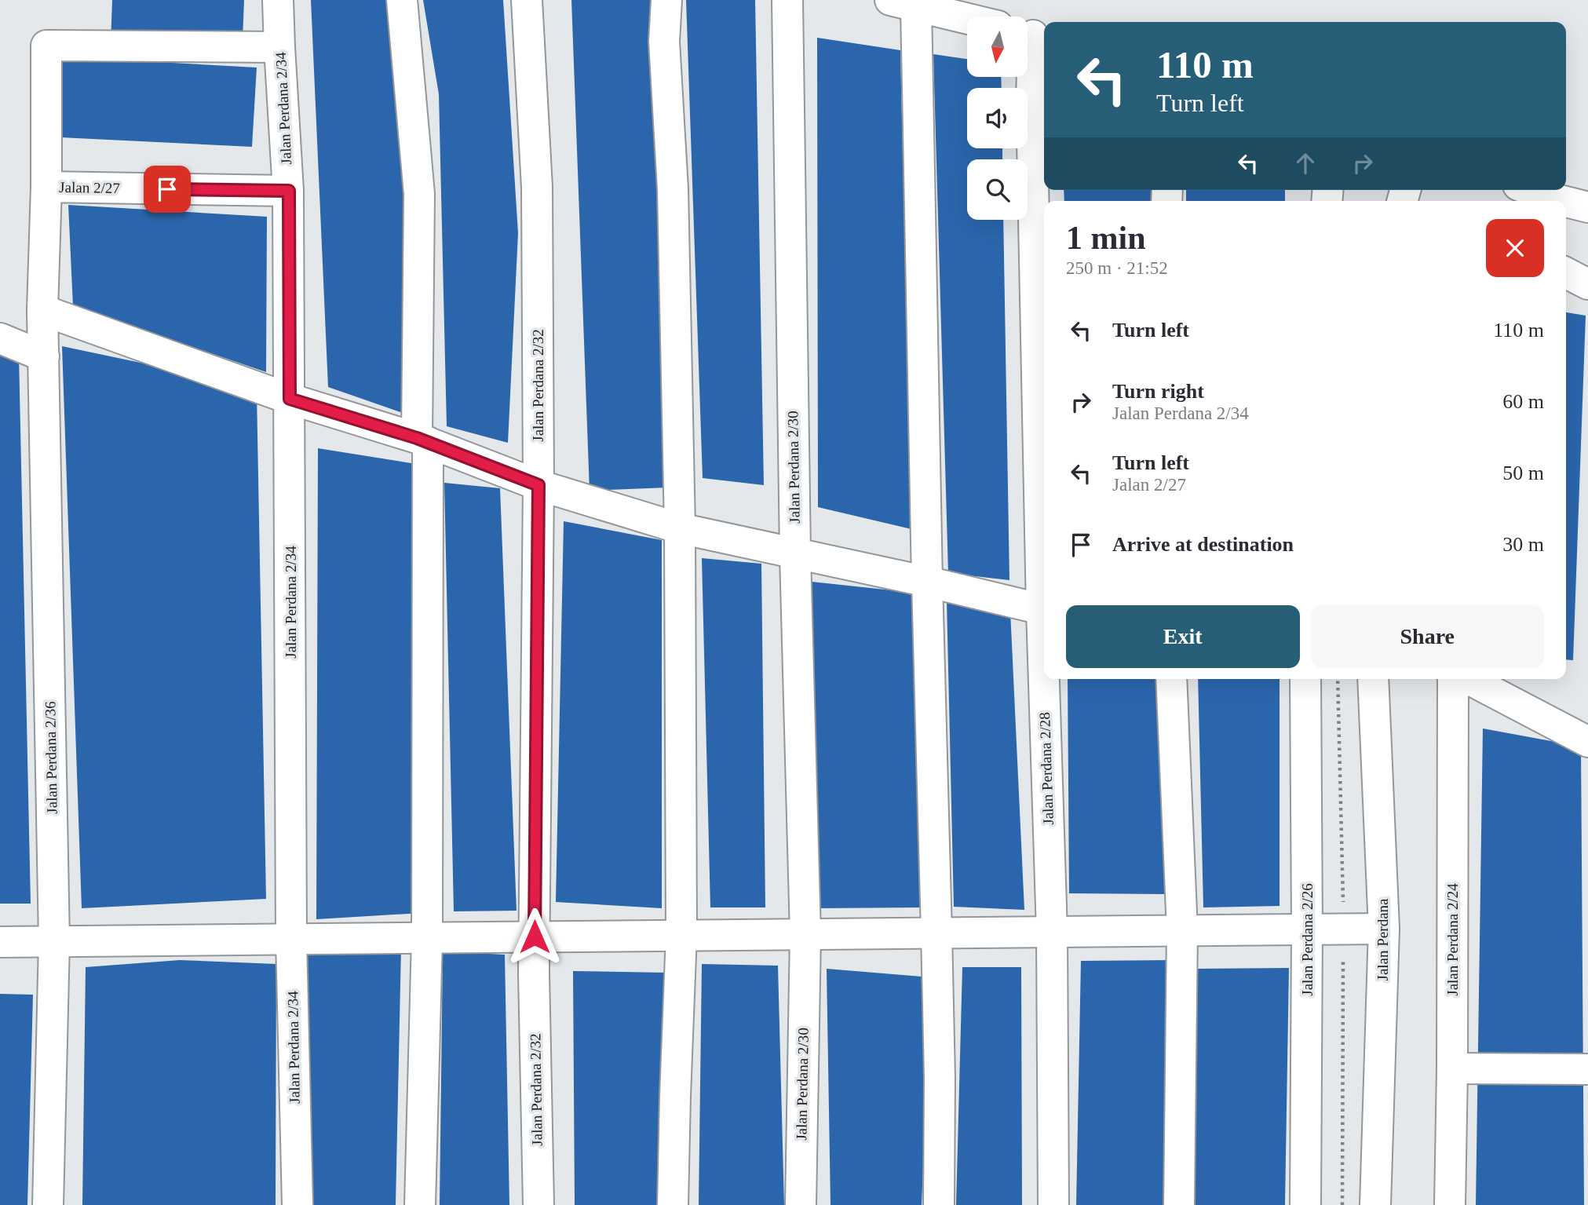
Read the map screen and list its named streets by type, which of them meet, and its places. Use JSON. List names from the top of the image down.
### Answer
{
  "streets": {
    "street": [
      "Jalan Perdana 2/34",
      "Jalan 2/27",
      "Jalan Perdana 2/32",
      "Jalan Perdana 2/30",
      "Jalan Perdana 2/36",
      "Jalan Perdana 2/28",
      "Jalan Perdana 2/26",
      "Jalan Perdana",
      "Jalan Perdana 2/24"
    ]
  },
  "crossings": [
    ["Jalan Perdana 2/34", "Jalan 2/27"],
    ["Jalan 2/27", "Jalan Perdana 2/36"]
  ],
  "north": "bottom",
  "page": {
    "turn": ["110 m", "Turn left"],
    "heading": ["1 min", "250 m · 21:52"],
    "list": [
      {
        "name": "Turn left",
        "value": "110 m"
      },
      {
        "name": "Turn right",
        "note": "Jalan Perdana 2/34",
        "value": "60 m"
      },
      {
        "name": "Turn left",
        "note": "Jalan 2/27",
        "value": "50 m"
      },
      {
        "name": "Arrive at destination",
        "value": "30 m"
      }
    ],
    "buttons": ["Exit", "Share"]
  }
}
